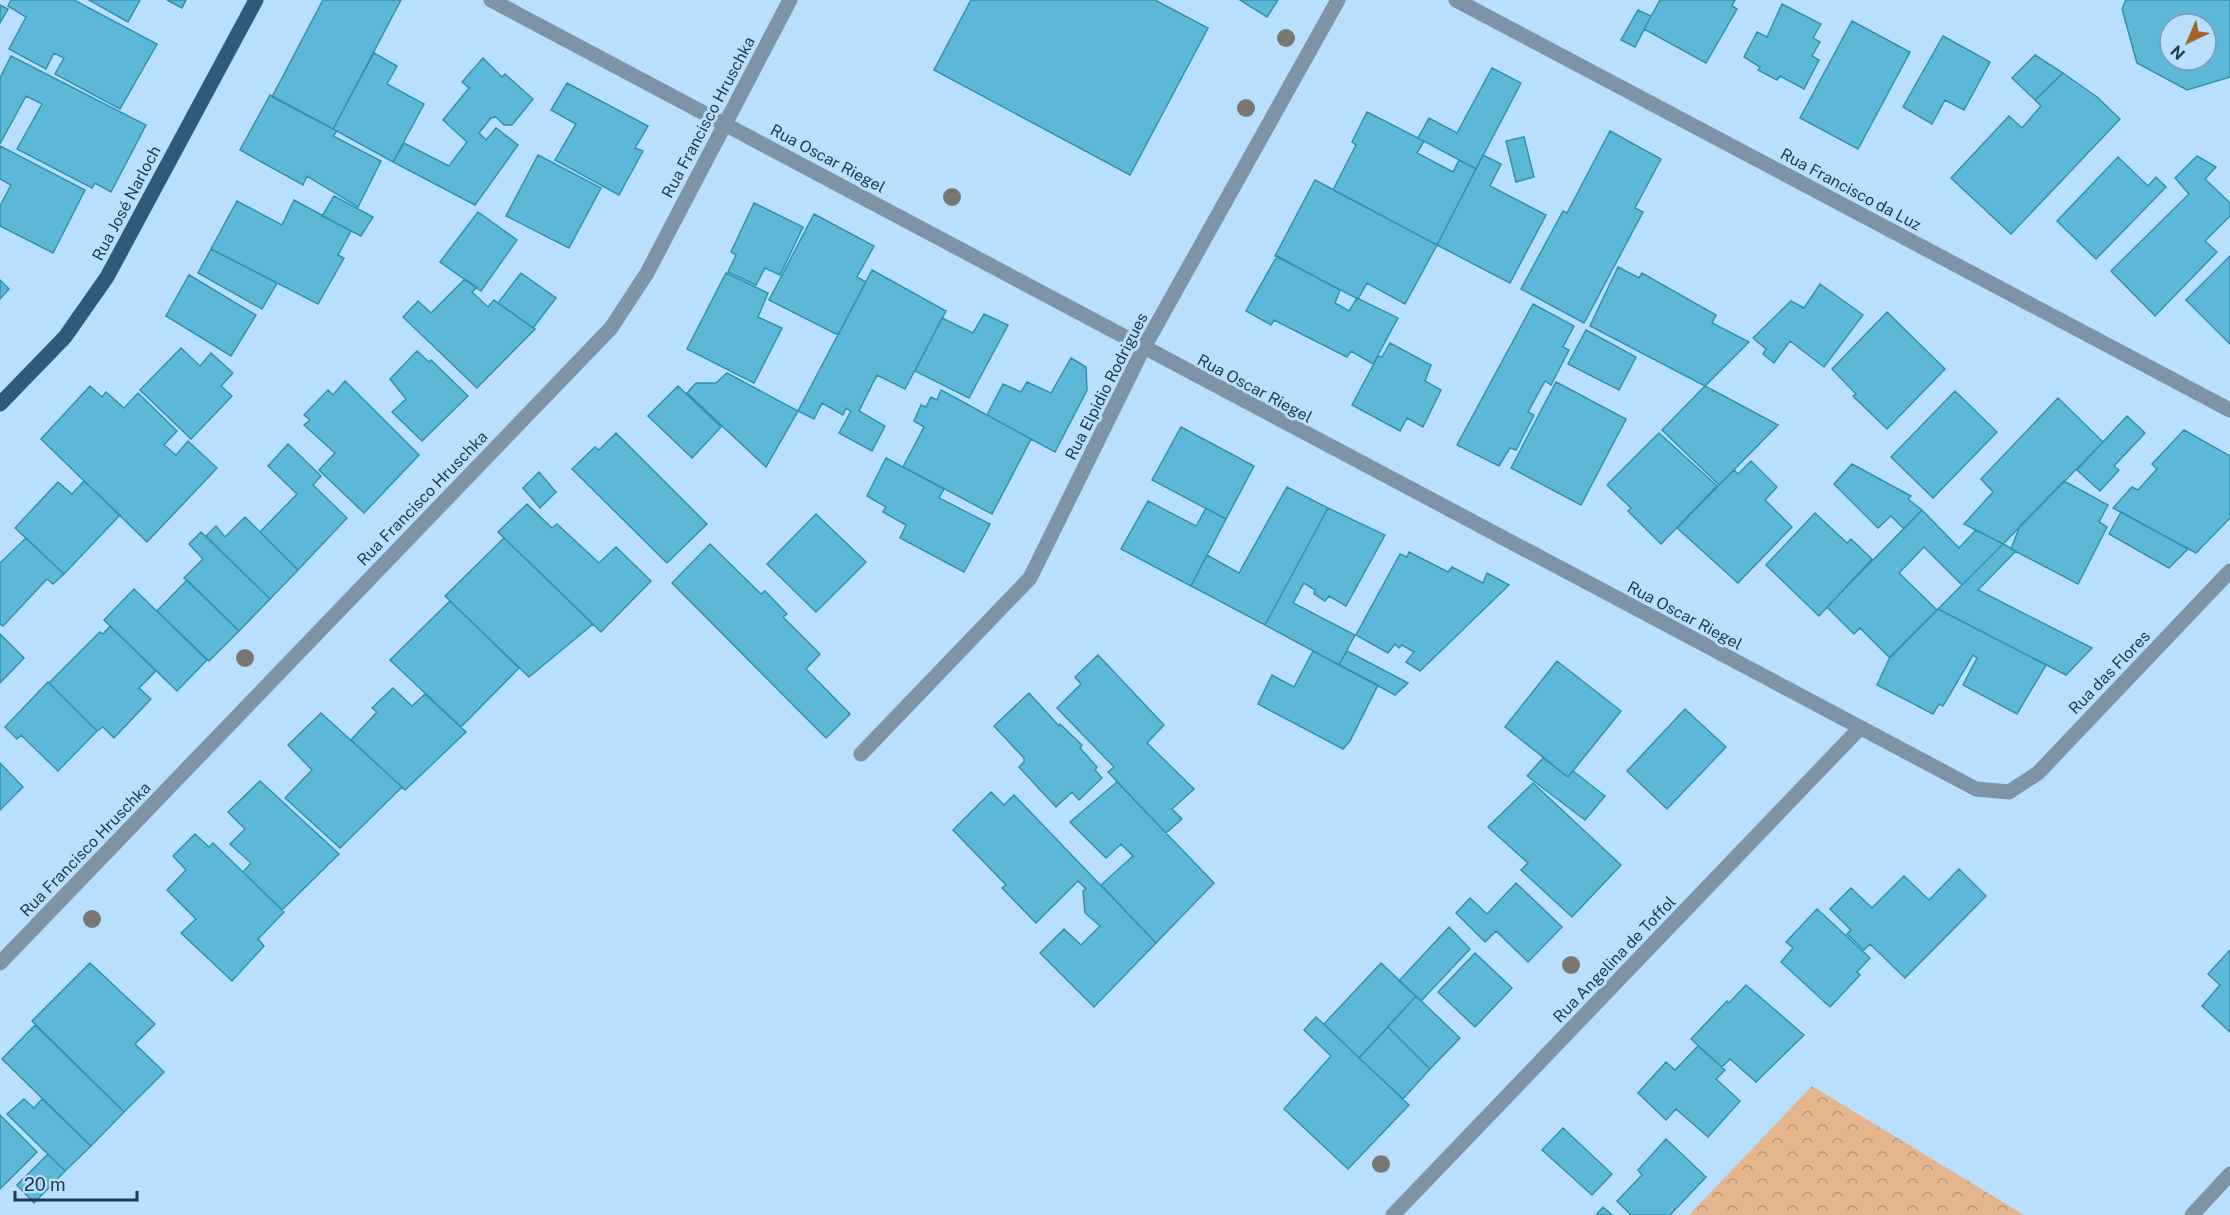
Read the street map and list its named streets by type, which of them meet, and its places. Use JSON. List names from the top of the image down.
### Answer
{
  "streets": {
    "main road": ["Rua José Narloch"],
    "street": [
      "Rua Francisco Hruschka",
      "Rua Oscar Riegel",
      "Rua Francisco da Luz",
      "Rua Elpidio Rodrigues",
      "Rua das Flores",
      "Rua Angelina de Toffol"
    ]
  },
  "crossings": [
    ["Rua Francisco Hruschka", "Rua Oscar Riegel"],
    ["Rua Oscar Riegel", "Rua Elpidio Rodrigues"],
    ["Rua Oscar Riegel", "Rua das Flores"],
    ["Rua Oscar Riegel", "Rua Angelina de Toffol"]
  ],
  "scale_bar": "20 m",
  "north": "bottom left"
}
